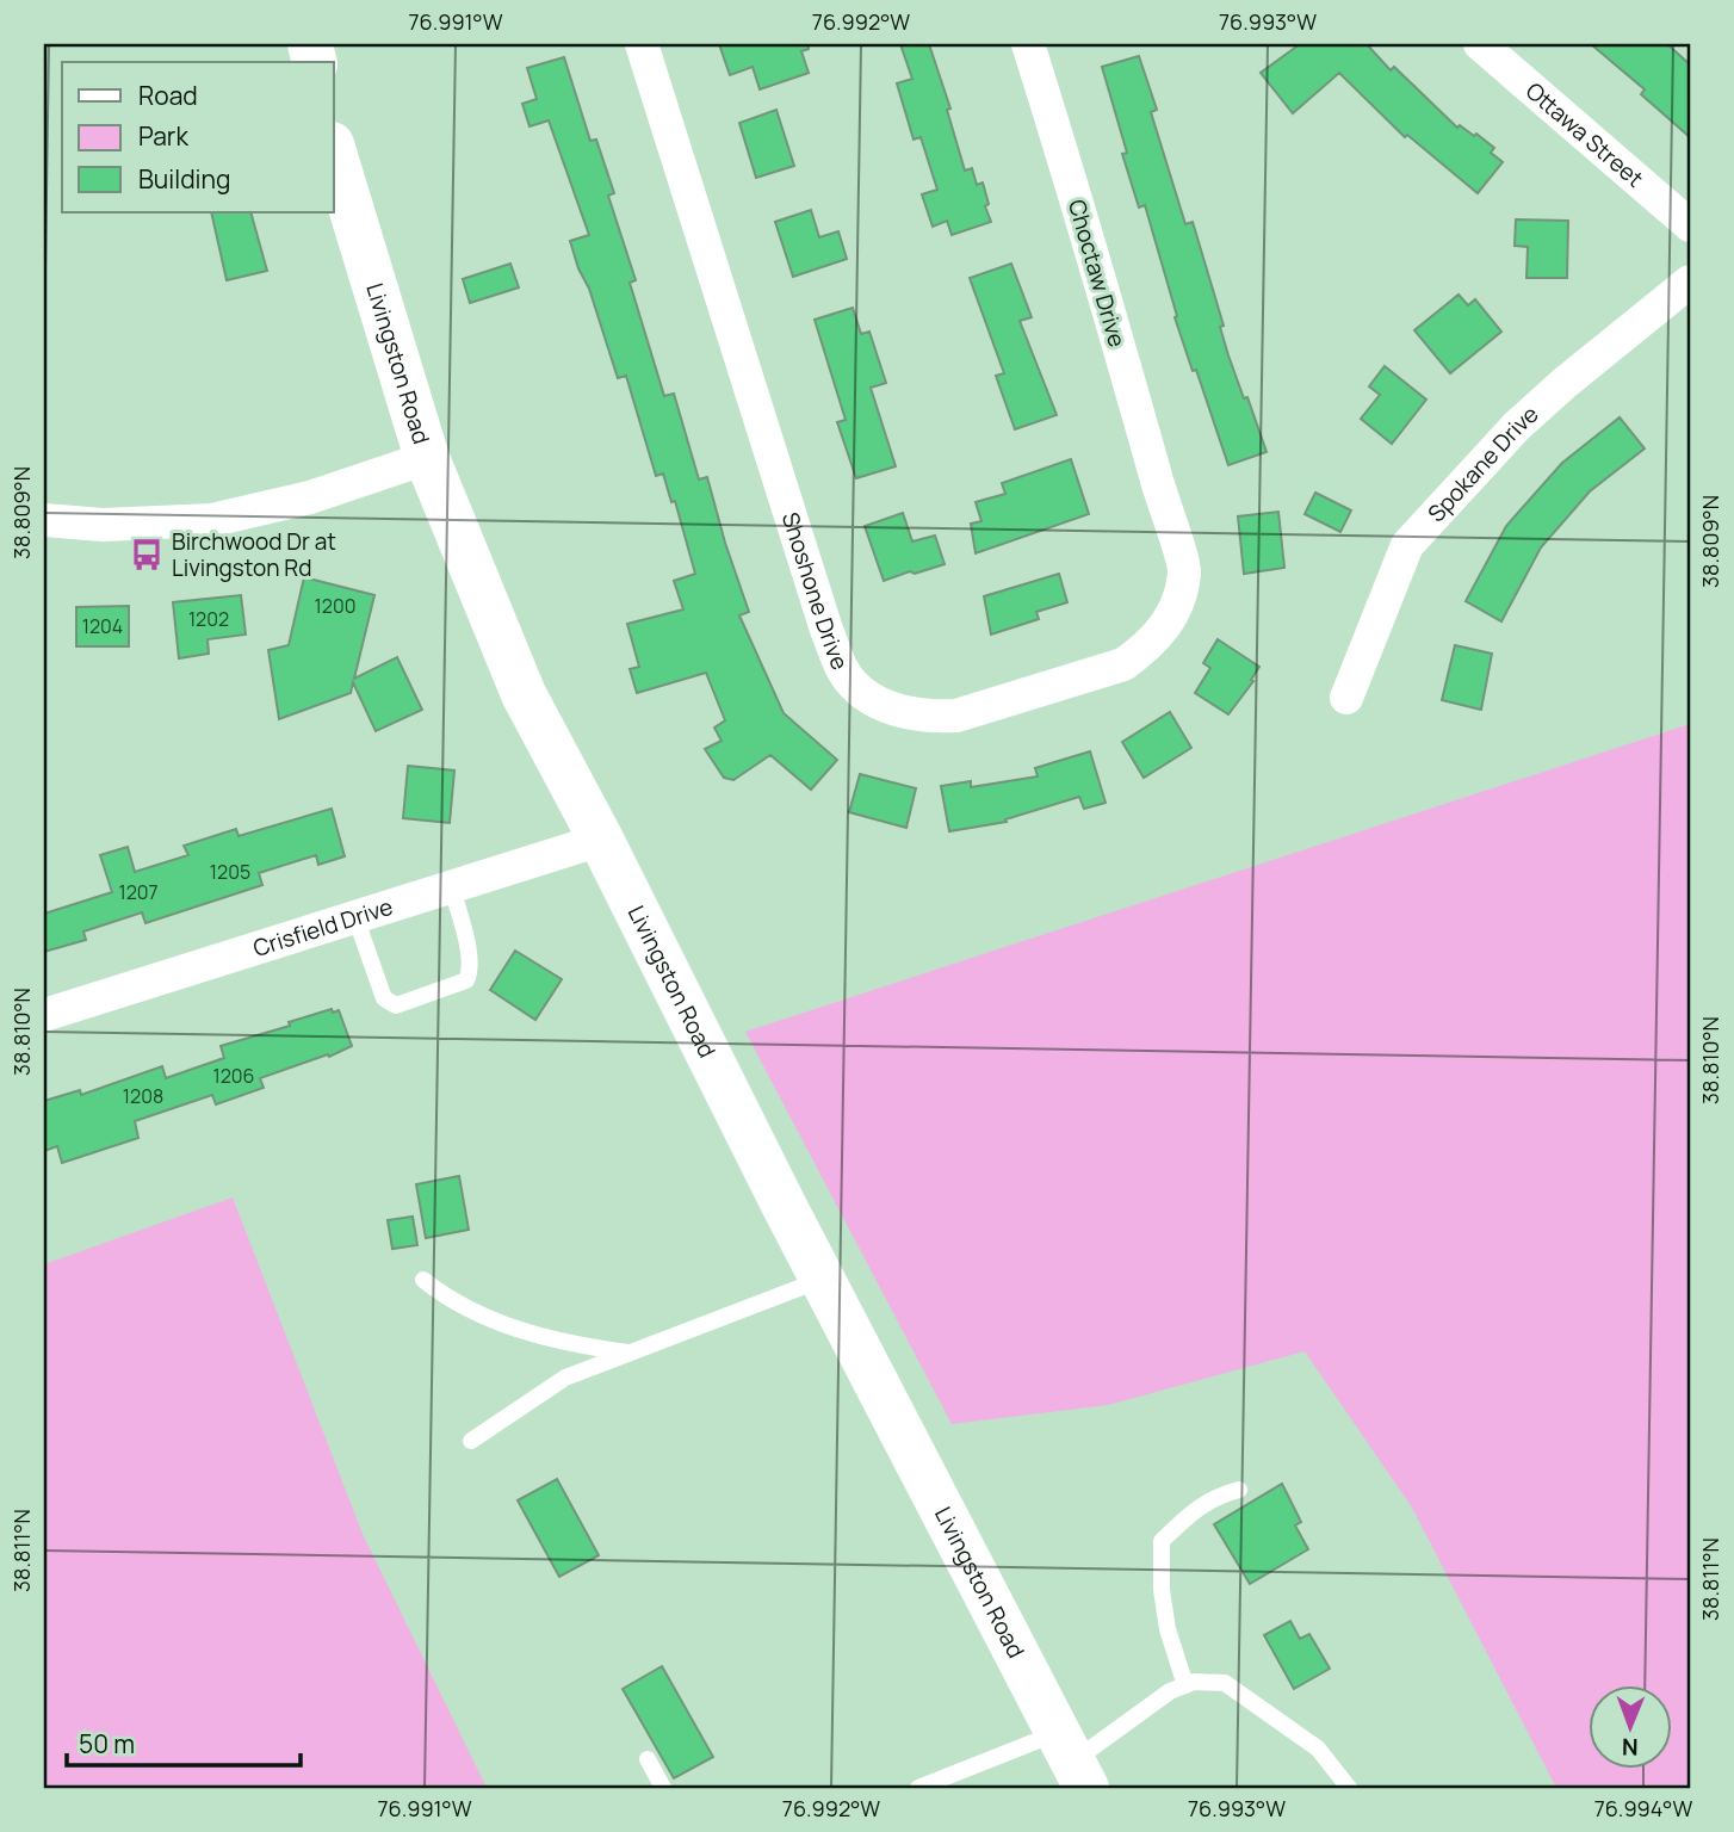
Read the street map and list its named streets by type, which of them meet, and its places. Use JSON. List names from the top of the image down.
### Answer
{
  "streets": {
    "main road": ["Livingston Road"],
    "street": [
      "Ottawa Street",
      "Choctaw Drive",
      "Spokane Drive",
      "Shoshone Drive",
      "Crisfield Drive"
    ]
  },
  "crossings": [
    ["Choctaw Drive", "Shoshone Drive"],
    ["Livingston Road", "Crisfield Drive"]
  ],
  "places": {
    "bus stop": ["Birchwood Dr at Livingston Rd"]
  },
  "house_numbers": [
    "1200",
    "1202",
    "1204",
    "1205",
    "1207",
    "1206",
    "1208"
  ],
  "legend": ["Road", "Park", "Building"],
  "scale_bar": "50 m",
  "north": "bottom",
  "coordinates": [
    "76.991°W",
    "76.992°W",
    "76.993°W",
    "38.809°N",
    "38.810°N",
    "38.811°N",
    "76.994°W"
  ]
}
